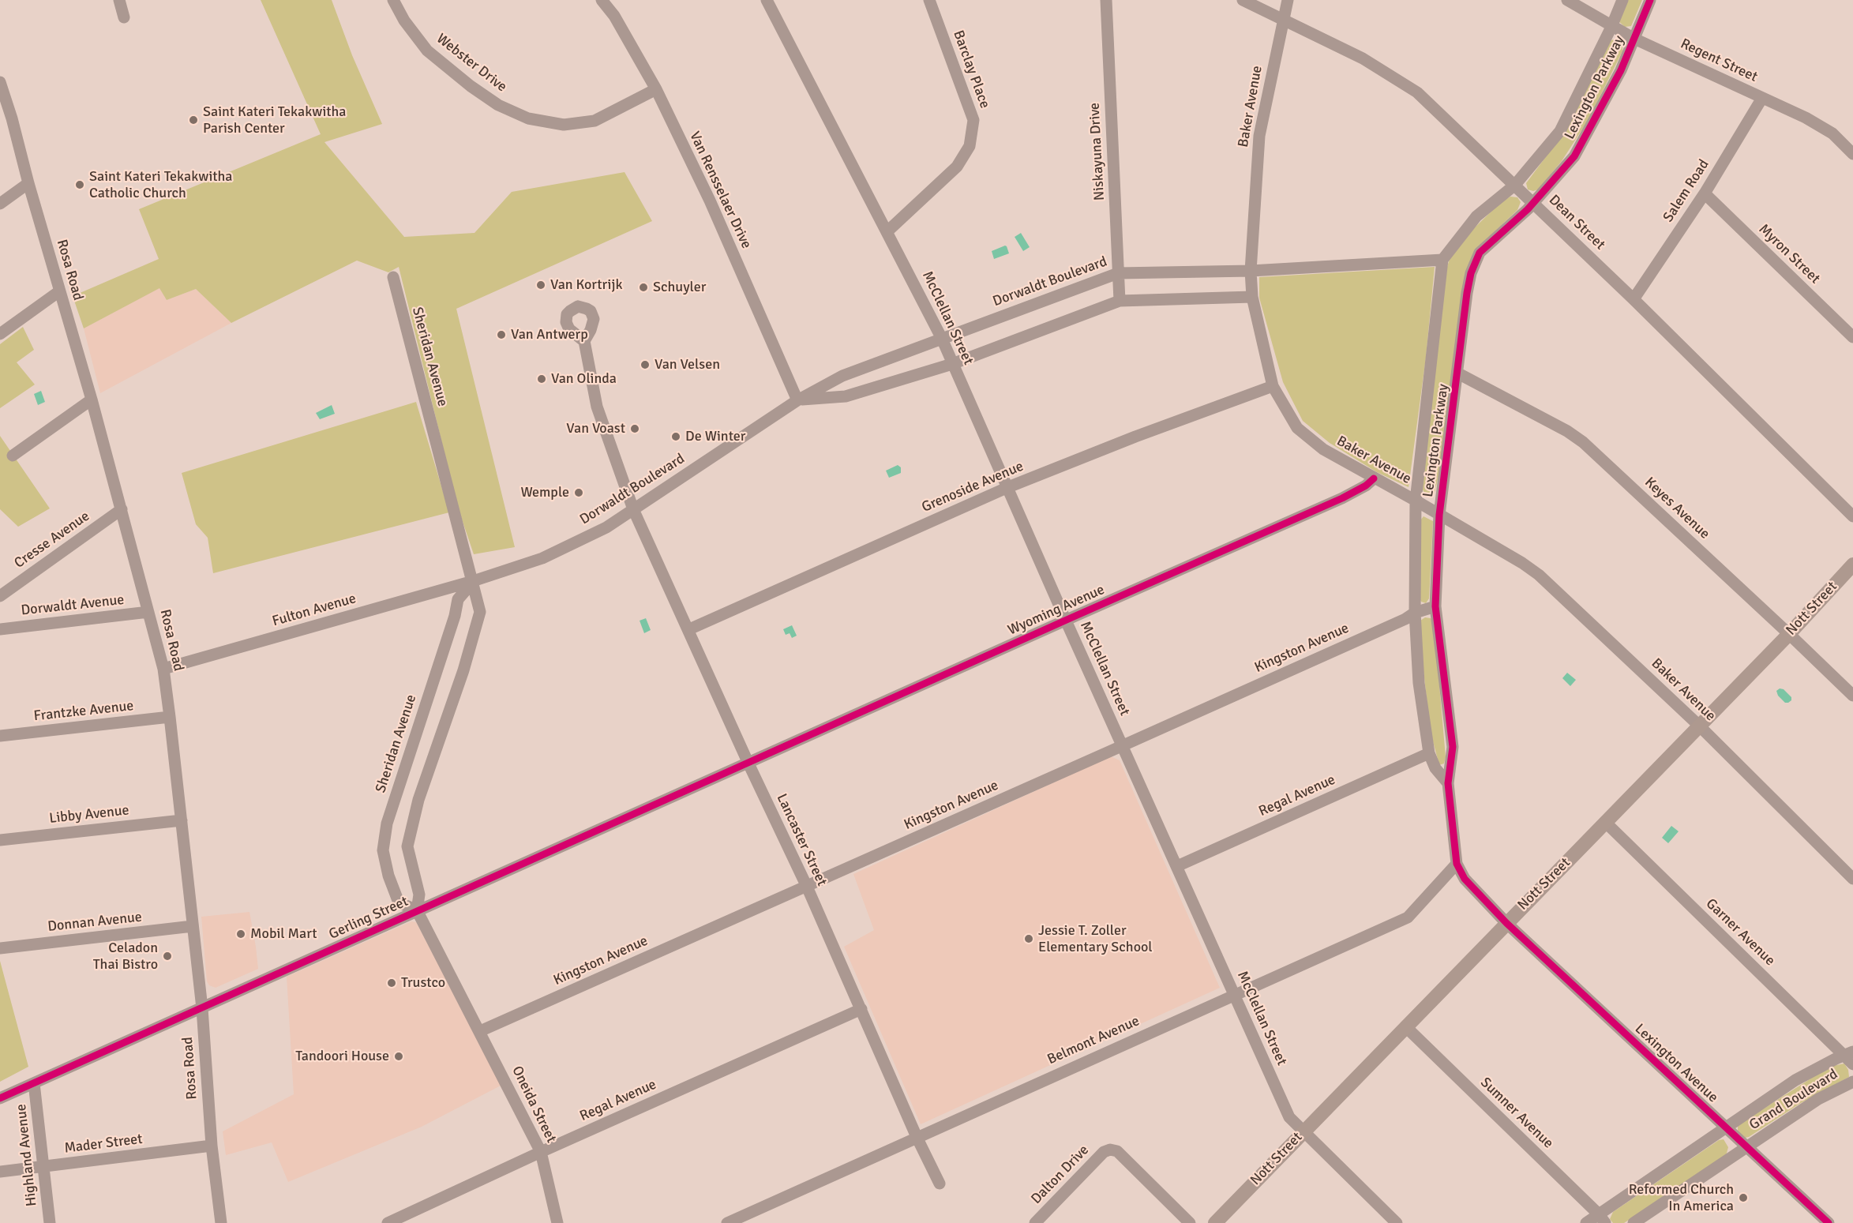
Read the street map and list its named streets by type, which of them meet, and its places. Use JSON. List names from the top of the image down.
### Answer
{
  "streets": {
    "main road": ["Nott Street"],
    "street": [
      "Regent Street",
      "Webster Drive",
      "Barclay Place",
      "Lexington Parkway",
      "Baker Avenue",
      "Niskayuna Drive",
      "Van Rensselaer Drive",
      "Salem Road",
      "Dean Street",
      "Myron Street",
      "Rosa Road",
      "Dorwaldt Boulevard",
      "McClellan Street",
      "Sheridan Avenue",
      "Grenoside Avenue",
      "Keyes Avenue",
      "Cresse Avenue",
      "Dorwaldt Avenue",
      "Fulton Avenue",
      "Wyoming Avenue",
      "Kingston Avenue",
      "Frantzke Avenue",
      "Regal Avenue",
      "Libby Avenue",
      "Lancaster Street",
      "Gerling Street",
      "Donnan Avenue",
      "Garner Avenue",
      "Belmont Avenue",
      "Lexington Avenue",
      "Grand Boulevard",
      "Oneida Street",
      "Sumner Avenue",
      "Mader Street",
      "Highland Avenue",
      "Dalton Drive"
    ]
  },
  "crossings": [
    ["Regent Street", "Lexington Parkway"],
    ["Regent Street", "Salem Road"],
    ["Webster Drive", "Van Rensselaer Drive"],
    ["Barclay Place", "McClellan Street"],
    ["Lexington Parkway", "Baker Avenue"],
    ["Lexington Parkway", "Dean Street"],
    ["Lexington Parkway", "Dorwaldt Boulevard"],
    ["Lexington Parkway", "Keyes Avenue"],
    ["Lexington Parkway", "Nott Street"],
    ["Lexington Parkway", "Kingston Avenue"],
    ["Lexington Parkway", "Regal Avenue"],
    ["Lexington Parkway", "Belmont Avenue"],
    ["Lexington Parkway", "Lexington Avenue"],
    ["Baker Avenue", "Dean Street"],
    ["Baker Avenue", "Dorwaldt Boulevard"],
    ["Baker Avenue", "Grenoside Avenue"],
    ["Baker Avenue", "Nott Street"],
    ["Baker Avenue", "Wyoming Avenue"],
    ["Niskayuna Drive", "Dorwaldt Boulevard"],
    ["Van Rensselaer Drive", "Dorwaldt Boulevard"],
    ["Salem Road", "Dean Street"],
    ["Salem Road", "Myron Street"],
    ["Rosa Road", "Cresse Avenue"],
    ["Rosa Road", "Dorwaldt Avenue"],
    ["Rosa Road", "Fulton Avenue"],
    ["Rosa Road", "Frantzke Avenue"],
    ["Rosa Road", "Libby Avenue"],
    ["Rosa Road", "Gerling Street"],
    ["Rosa Road", "Donnan Avenue"],
    ["Rosa Road", "Mader Street"],
    ["Dorwaldt Boulevard", "McClellan Street"],
    ["Dorwaldt Boulevard", "Sheridan Avenue"],
    ["Dorwaldt Boulevard", "Fulton Avenue"],
    ["Dorwaldt Boulevard", "Lancaster Street"],
    ["McClellan Street", "Grenoside Avenue"],
    ["McClellan Street", "Nott Street"],
    ["McClellan Street", "Wyoming Avenue"],
    ["McClellan Street", "Kingston Avenue"],
    ["McClellan Street", "Regal Avenue"],
    ["McClellan Street", "Belmont Avenue"],
    ["Sheridan Avenue", "Fulton Avenue"],
    ["Sheridan Avenue", "Kingston Avenue"],
    ["Sheridan Avenue", "Gerling Street"],
    ["Sheridan Avenue", "Oneida Street"],
    ["Grenoside Avenue", "Lancaster Street"],
    ["Keyes Avenue", "Nott Street"],
    ["Nott Street", "Garner Avenue"],
    ["Nott Street", "Lexington Avenue"],
    ["Nott Street", "Sumner Avenue"],
    ["Wyoming Avenue", "Lancaster Street"],
    ["Wyoming Avenue", "Gerling Street"],
    ["Kingston Avenue", "Lancaster Street"],
    ["Kingston Avenue", "Oneida Street"],
    ["Regal Avenue", "Lancaster Street"],
    ["Regal Avenue", "Oneida Street"],
    ["Lancaster Street", "Gerling Street"],
    ["Lancaster Street", "Belmont Avenue"],
    ["Gerling Street", "Highland Avenue"],
    ["Garner Avenue", "Grand Boulevard"],
    ["Lexington Avenue", "Grand Boulevard"],
    ["Grand Boulevard", "Sumner Avenue"],
    ["Mader Street", "Highland Avenue"]
  ],
  "places": [
    "Saint Kateri Tekakwitha Parish Center",
    "Saint Kateri Tekakwitha Catholic Church",
    "Van Kortrijk",
    "Schuyler",
    "Van Antwerp",
    "Van Velsen",
    "Van Olinda",
    "Van Voast",
    "De Winter",
    "Wemple",
    "Mobil Mart",
    "Jessie T. Zoller Elementary School",
    "Celadon Thai Bistro",
    "Trustco",
    "Tandoori House",
    "Reformed Church In America"
  ]
}
